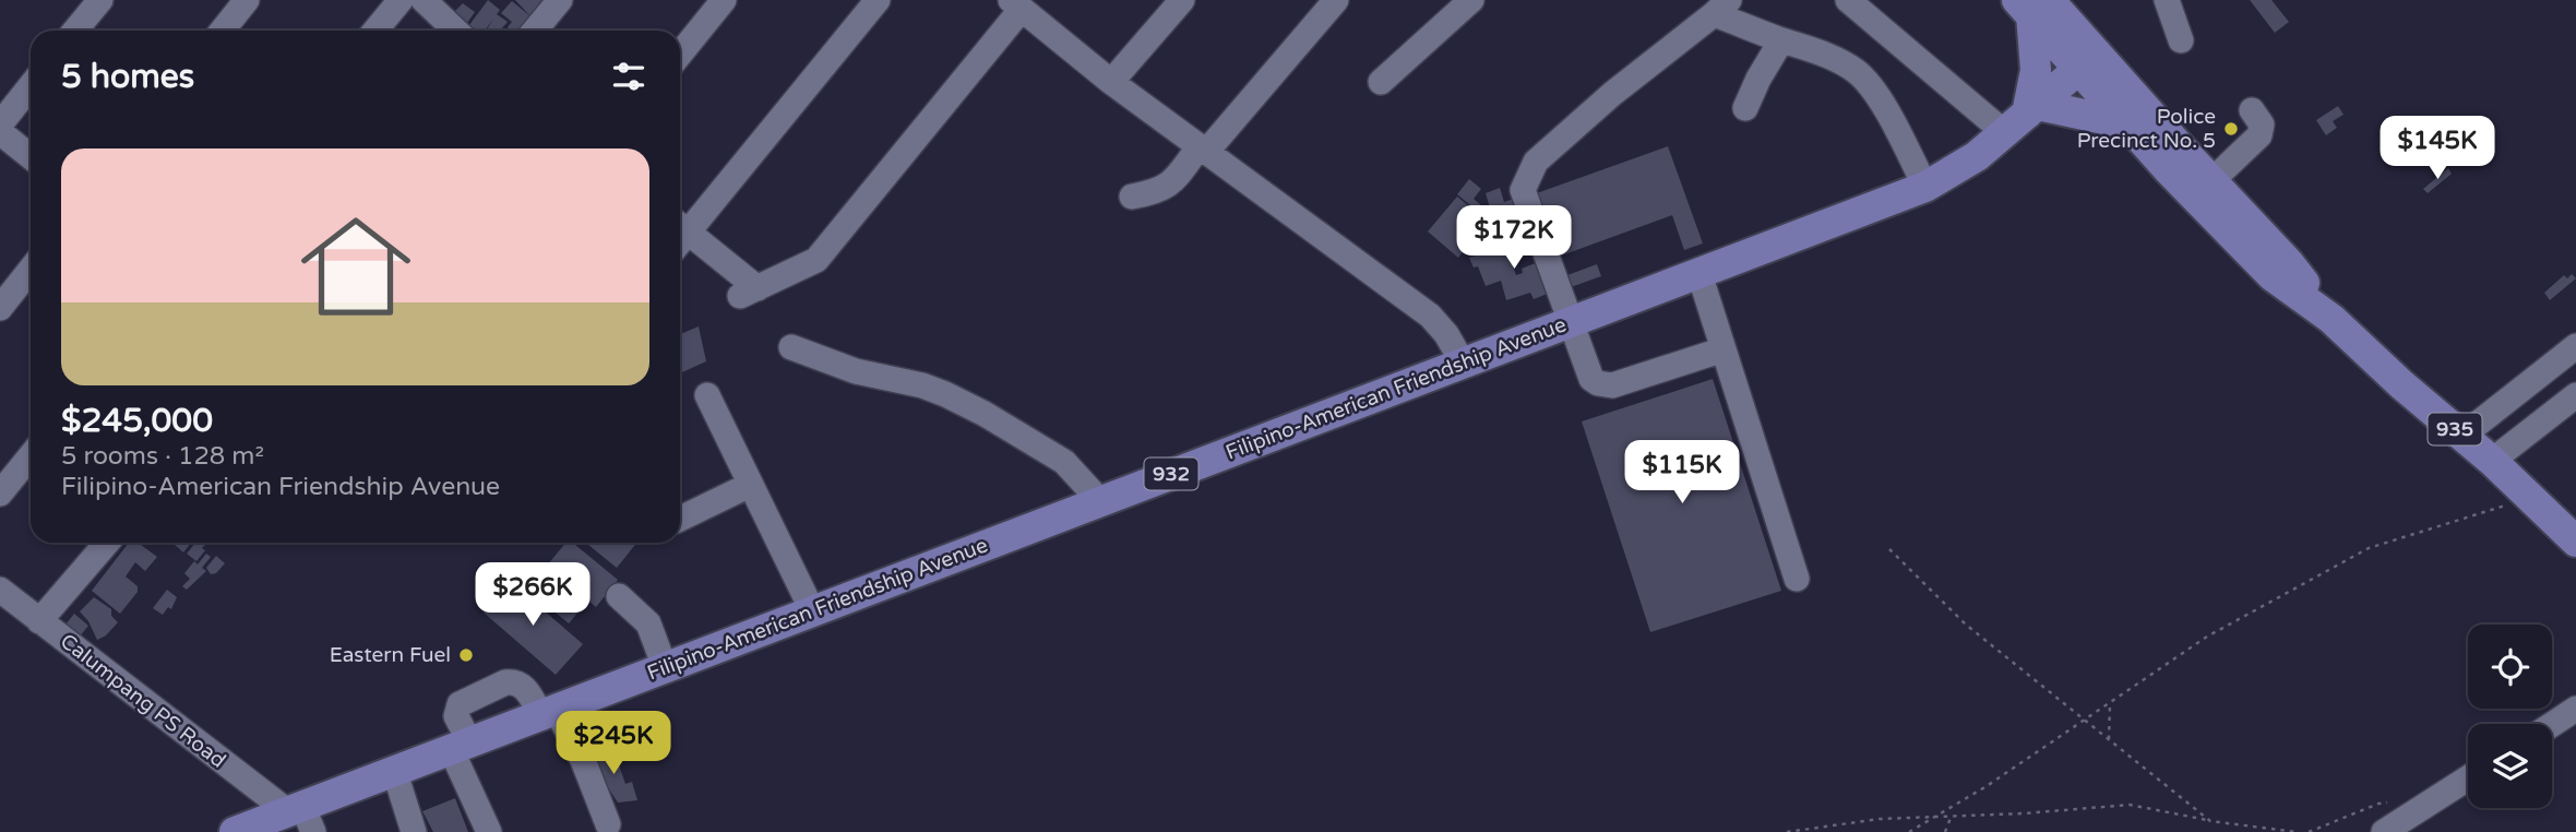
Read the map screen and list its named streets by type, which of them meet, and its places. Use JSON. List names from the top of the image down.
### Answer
{
  "streets": {
    "main road": ["Filipino-American Friendship Avenue", "935", "932"],
    "street": ["Calumpang PS Road"]
  },
  "crossings": [
    ["Filipino-American Friendship Avenue", "935"],
    ["Filipino-American Friendship Avenue", "Calumpang PS Road"]
  ],
  "places": ["Police Precinct No. 5", "Eastern Fuel"],
  "page": {
    "heading": "5 homes",
    "price": [
      "$145K",
      "$172K",
      "$115K",
      "$266K",
      "$245K"
    ],
    "list": [
      {
        "name": "$245,000",
        "note": "5 rooms · 128 m² · Filipino-American Friendship Avenue"
      }
    ]
  }
}
